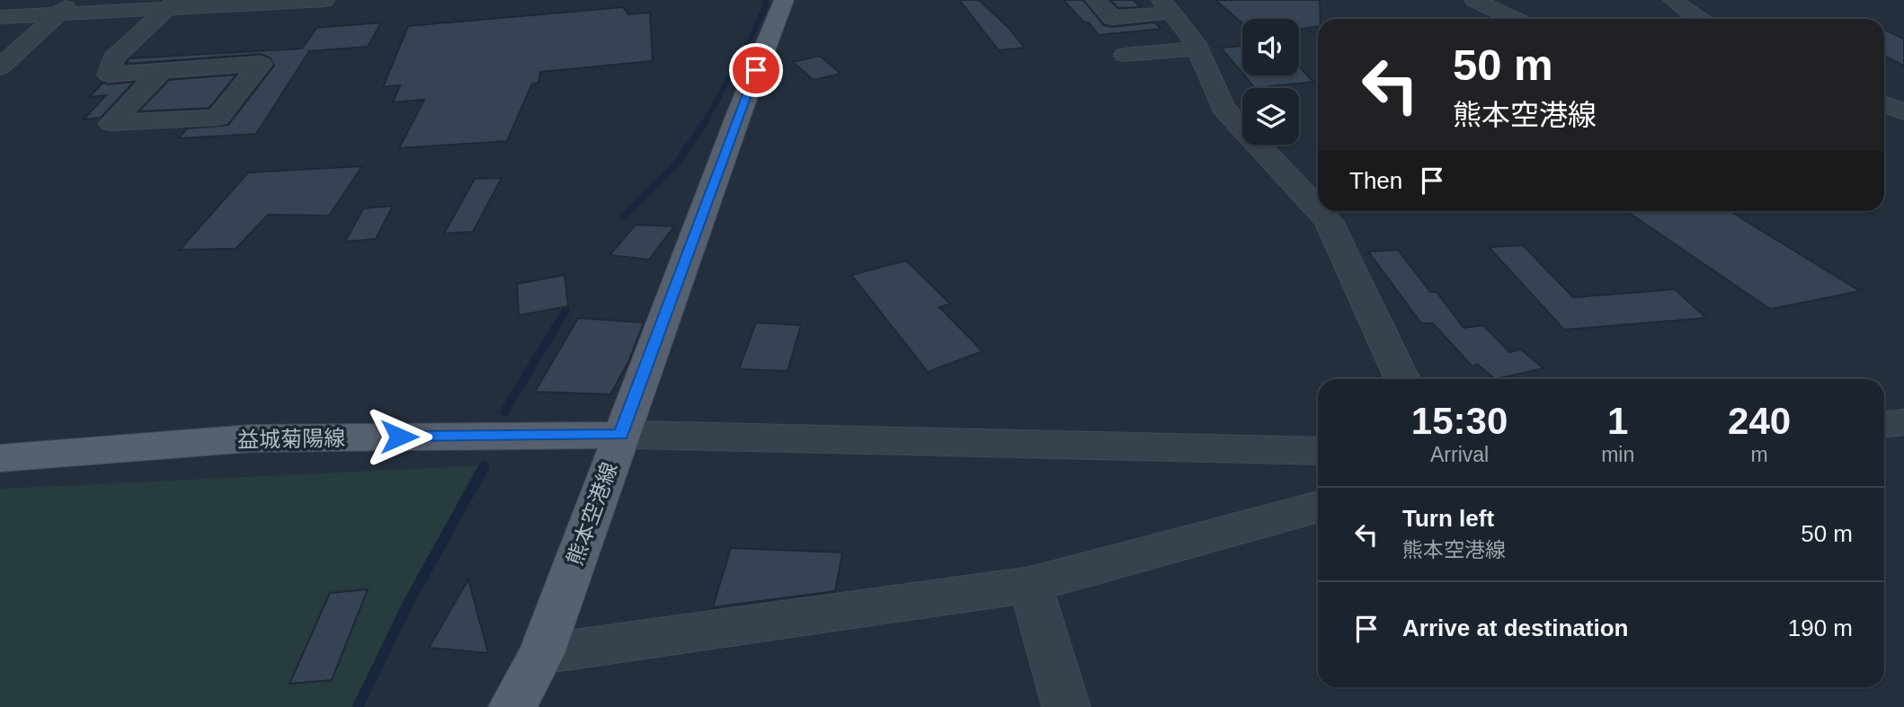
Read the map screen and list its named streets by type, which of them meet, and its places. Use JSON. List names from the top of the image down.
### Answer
{
  "streets": {
    "main road": ["益城菊陽線", "熊本空港線"]
  },
  "crossings": [
    ["益城菊陽線", "熊本空港線"]
  ],
  "page": {
    "turn": ["50 m", "熊本空港線"],
    "then": "Then",
    "eta": [
      "15:30",
      "Arrival",
      "1",
      "min",
      "240",
      "m"
    ],
    "list": [
      {
        "name": "Turn left",
        "note": "熊本空港線",
        "value": "50 m"
      },
      {
        "name": "Arrive at destination",
        "value": "190 m"
      }
    ]
  }
}
